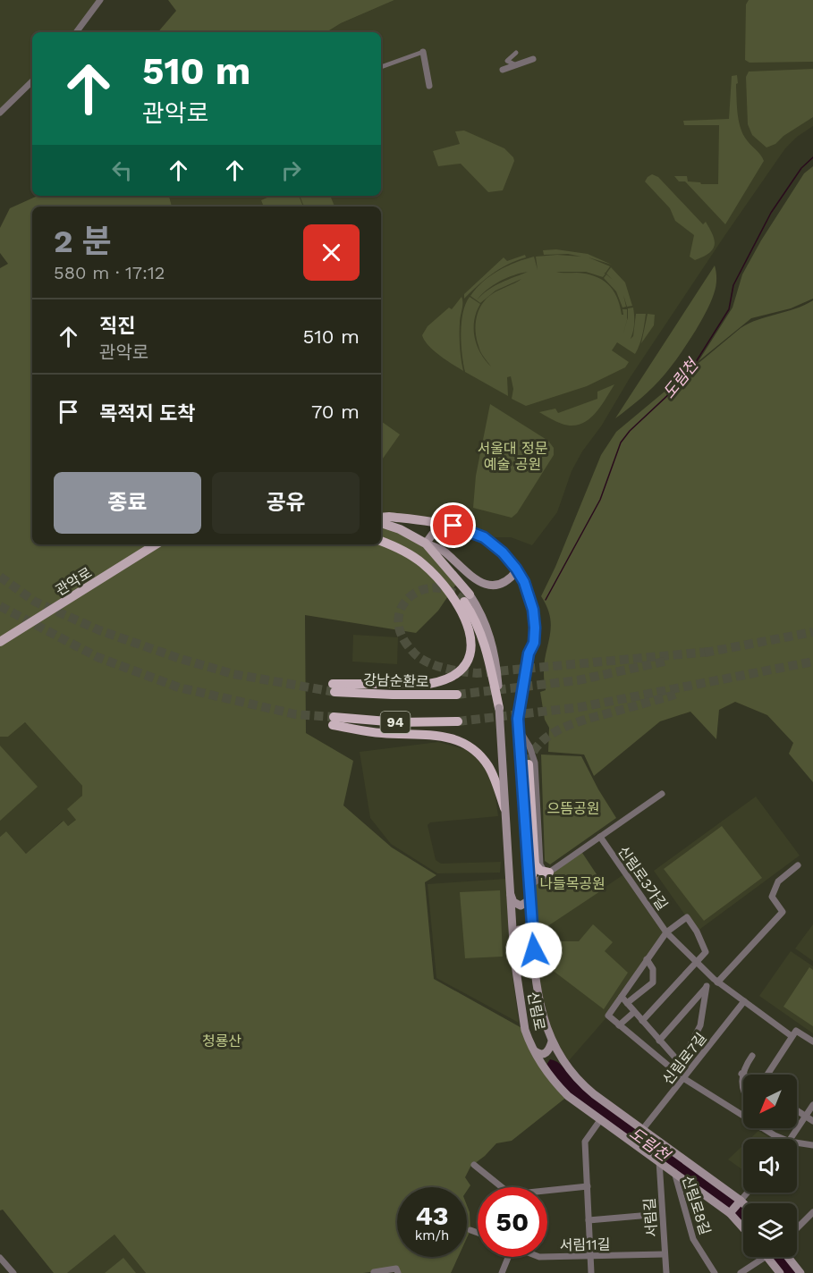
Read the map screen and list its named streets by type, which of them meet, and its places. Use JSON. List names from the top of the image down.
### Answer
{
  "streets": {
    "highway": ["강남순환로", "94"],
    "main road": ["관악로", "신림로"],
    "street": [
      "신림로3가길",
      "신림로7길",
      "신림로8길",
      "서림길",
      "서림11길"
    ]
  },
  "crossings": [
    ["94", "신림로"],
    ["신림로3가길", "신림로7길"],
    ["신림로", "신림로7길"],
    ["신림로", "신림로8길"],
    ["신림로", "서림길"],
    ["서림길", "서림11길"]
  ],
  "water": ["도림천"],
  "parks": [
    "서울대 정문 예술 공원",
    "으뜸공원",
    "나들목공원",
    "청룡산"
  ],
  "north": "bottom left",
  "page": {
    "turn": ["510 m", "관악로"],
    "heading": ["2 분", "580 m · 17:12"],
    "list": [
      {
        "name": "직진",
        "note": "관악로",
        "value": "510 m"
      },
      {
        "name": "목적지 도착",
        "value": "70 m"
      }
    ],
    "buttons": ["종료", "공유"],
    "speed": "43 km/h",
    "limit": "50"
  }
}
